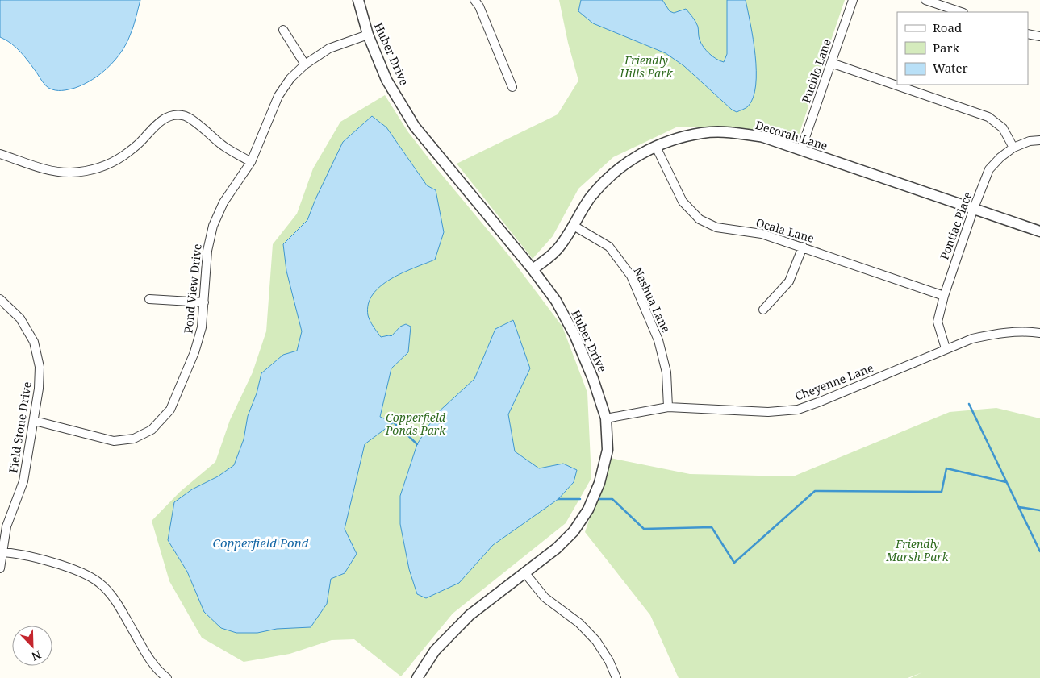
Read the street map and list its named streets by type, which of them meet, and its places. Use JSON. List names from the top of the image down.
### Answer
{
  "streets": {
    "street": [
      "Huber Drive",
      "Pueblo Lane",
      "Decorah Lane",
      "Pontiac Place",
      "Ocala Lane",
      "Pond View Drive",
      "Nashua Lane",
      "Cheyenne Lane",
      "Field Stone Drive"
    ]
  },
  "crossings": [
    ["Huber Drive", "Decorah Lane"],
    ["Huber Drive", "Pond View Drive"],
    ["Huber Drive", "Cheyenne Lane"],
    ["Pueblo Lane", "Decorah Lane"],
    ["Decorah Lane", "Pontiac Place"],
    ["Decorah Lane", "Ocala Lane"],
    ["Decorah Lane", "Nashua Lane"],
    ["Pontiac Place", "Ocala Lane"],
    ["Pontiac Place", "Cheyenne Lane"],
    ["Pond View Drive", "Field Stone Drive"],
    ["Nashua Lane", "Cheyenne Lane"]
  ],
  "water": ["Copperfield Pond"],
  "parks": ["Friendly Hills Park", "Copperfield Ponds Park", "Friendly Marsh Park"],
  "legend": ["Road", "Park", "Water"],
  "north": "bottom right"
}
